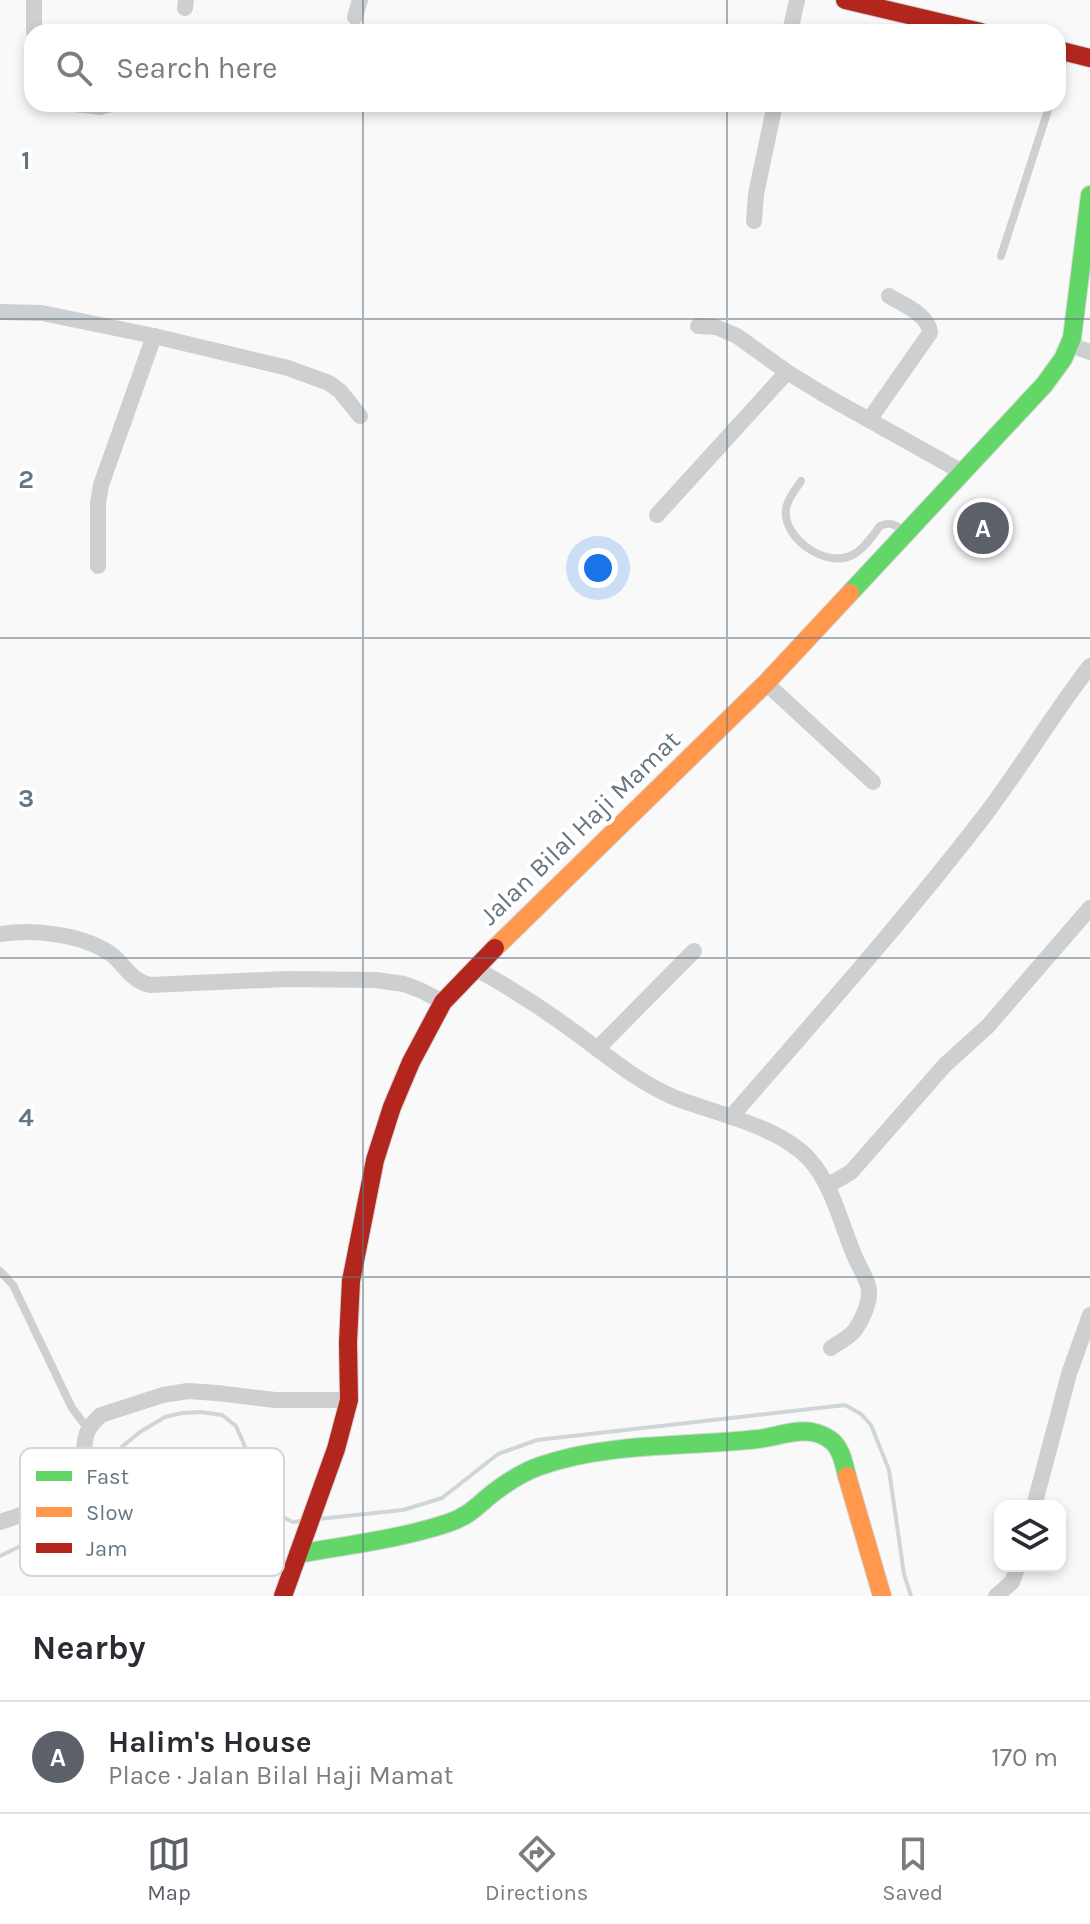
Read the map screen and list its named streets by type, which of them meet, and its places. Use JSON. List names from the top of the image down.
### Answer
{
  "streets": {
    "street": ["Jalan Bilal Haji Mamat"]
  },
  "legend": ["Fast", "Slow", "Jam"],
  "page": {
    "search": "Search here",
    "pins": "A",
    "heading": "Nearby",
    "list": [
      {
        "mark": "A",
        "name": "Halim's House",
        "note": "Place · Jalan Bilal Haji Mamat",
        "value": "170 m"
      }
    ],
    "nav": ["Map", "Directions", "Saved"]
  },
  "grid": {
    "rows": [
      "1",
      "2",
      "3",
      "4"
    ]
  }
}
